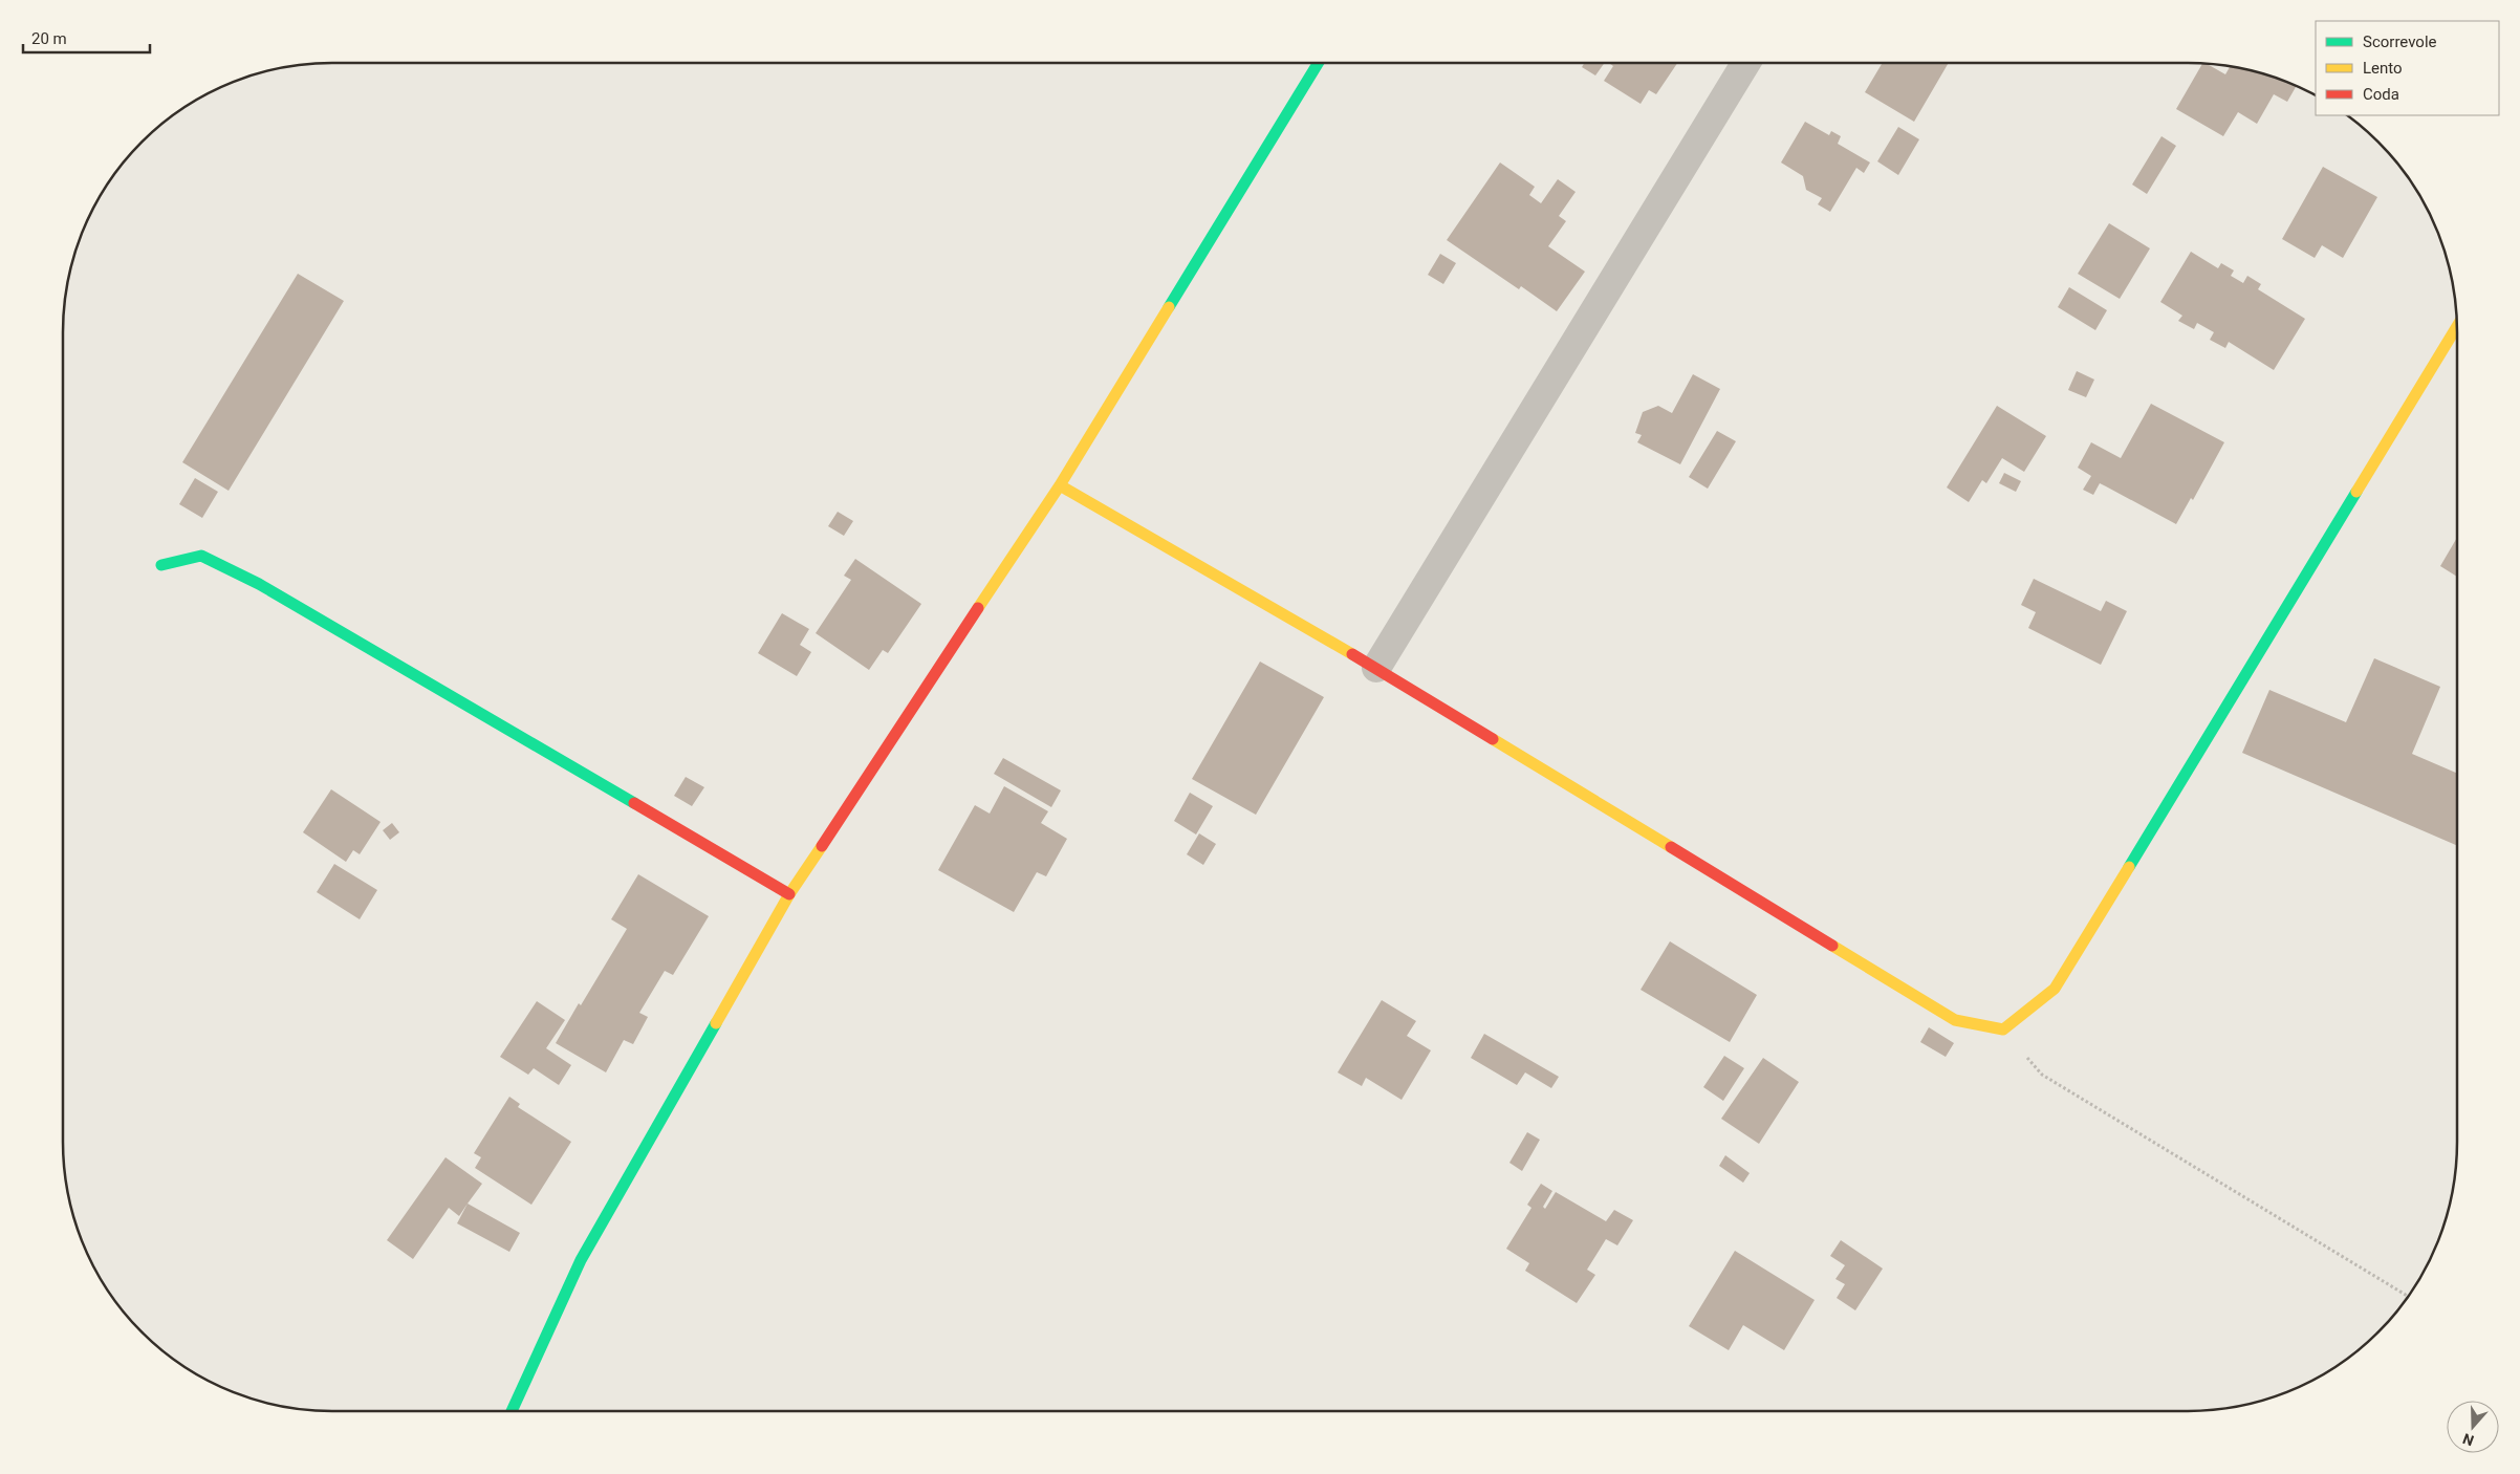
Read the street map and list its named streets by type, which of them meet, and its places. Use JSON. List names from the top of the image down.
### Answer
{
  "legend": ["Scorrevole", "Lento", "Coda"],
  "scale_bar": "20 m",
  "north": "bottom"
}
